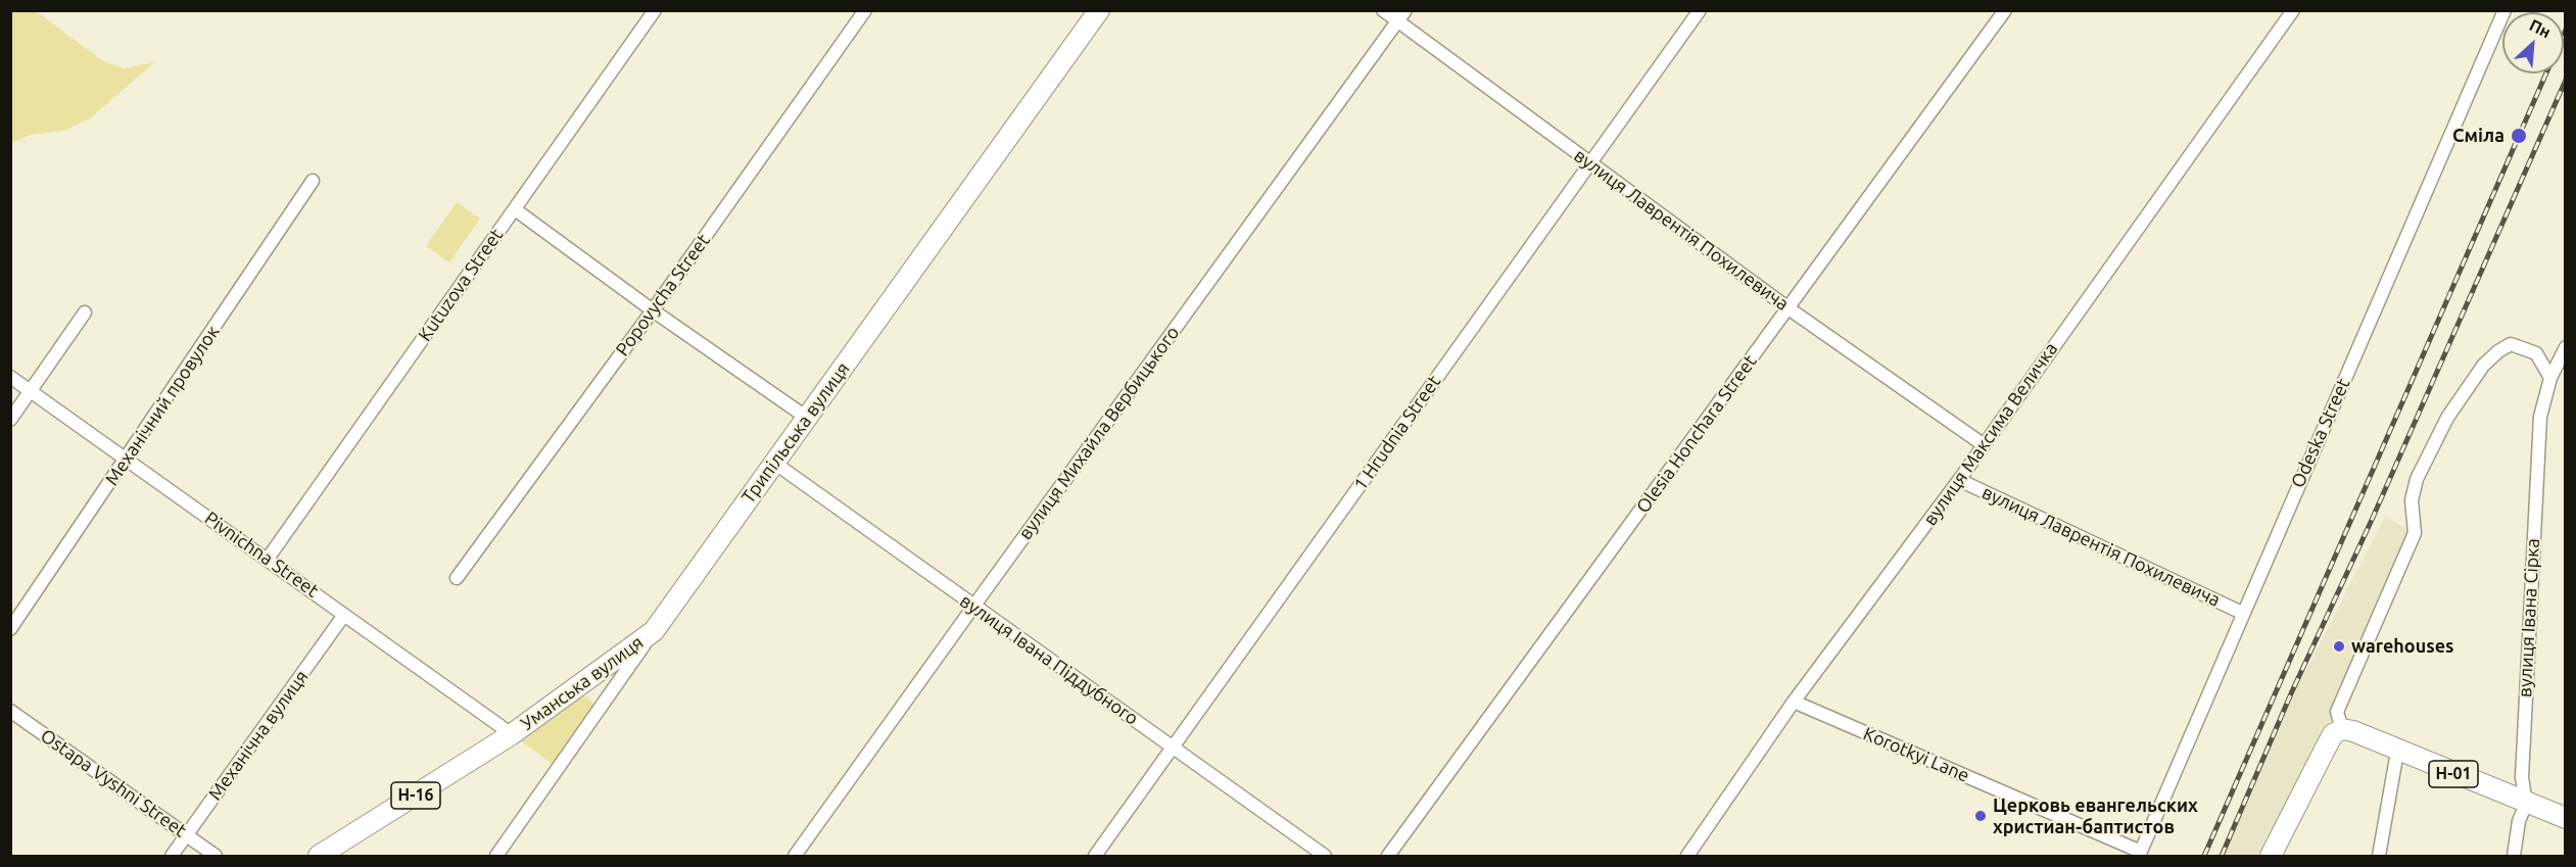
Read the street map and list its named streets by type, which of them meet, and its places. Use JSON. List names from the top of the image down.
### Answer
{
  "streets": {
    "main road": [
      "Трипільська вулиця",
      "Уманська вулиця",
      "Н-01",
      "Н-16"
    ],
    "street": [
      "вулиця Лаврентія Похилевича",
      "Kutuzova Street",
      "Popovycha Street",
      "Механічний провулок",
      "вулиця Михайла Вербицького",
      "1 Hrudnia Street",
      "Odeska Street",
      "Olesia Honchara Street",
      "вулиця Максима Величка",
      "Pivnichna Street",
      "вулиця Івана Сірка",
      "вулиця Івана Піддубного",
      "Механічна вулиця",
      "Korotkyi Lane",
      "Ostapa Vyshni Street"
    ]
  },
  "crossings": [
    ["вулиця Лаврентія Похилевича", "вулиця Михайла Вербицького"],
    ["вулиця Лаврентія Похилевича", "1 Hrudnia Street"],
    ["вулиця Лаврентія Похилевича", "Odeska Street"],
    ["вулиця Лаврентія Похилевича", "Olesia Honchara Street"],
    ["вулиця Лаврентія Похилевича", "вулиця Максима Величка"],
    ["Kutuzova Street", "Pivnichna Street"],
    ["Механічний провулок", "Pivnichna Street"],
    ["Трипільська вулиця", "вулиця Івана Піддубного"],
    ["Трипільська вулиця", "Уманська вулиця"],
    ["вулиця Михайла Вербицького", "вулиця Івана Піддубного"],
    ["1 Hrudnia Street", "вулиця Івана Піддубного"],
    ["Odeska Street", "Korotkyi Lane"],
    ["вулиця Максима Величка", "Korotkyi Lane"],
    ["Pivnichna Street", "Уманська вулиця"],
    ["Pivnichna Street", "Механічна вулиця"],
    ["Pivnichna Street", "Н-16"],
    ["вулиця Івана Сірка", "Н-01"],
    ["Уманська вулиця", "Н-16"],
    ["Механічна вулиця", "Ostapa Vyshni Street"]
  ],
  "places": ["Сміла", "warehouses", "Церковь евангельских христиан-баптистов"],
  "north": "top right"
}
